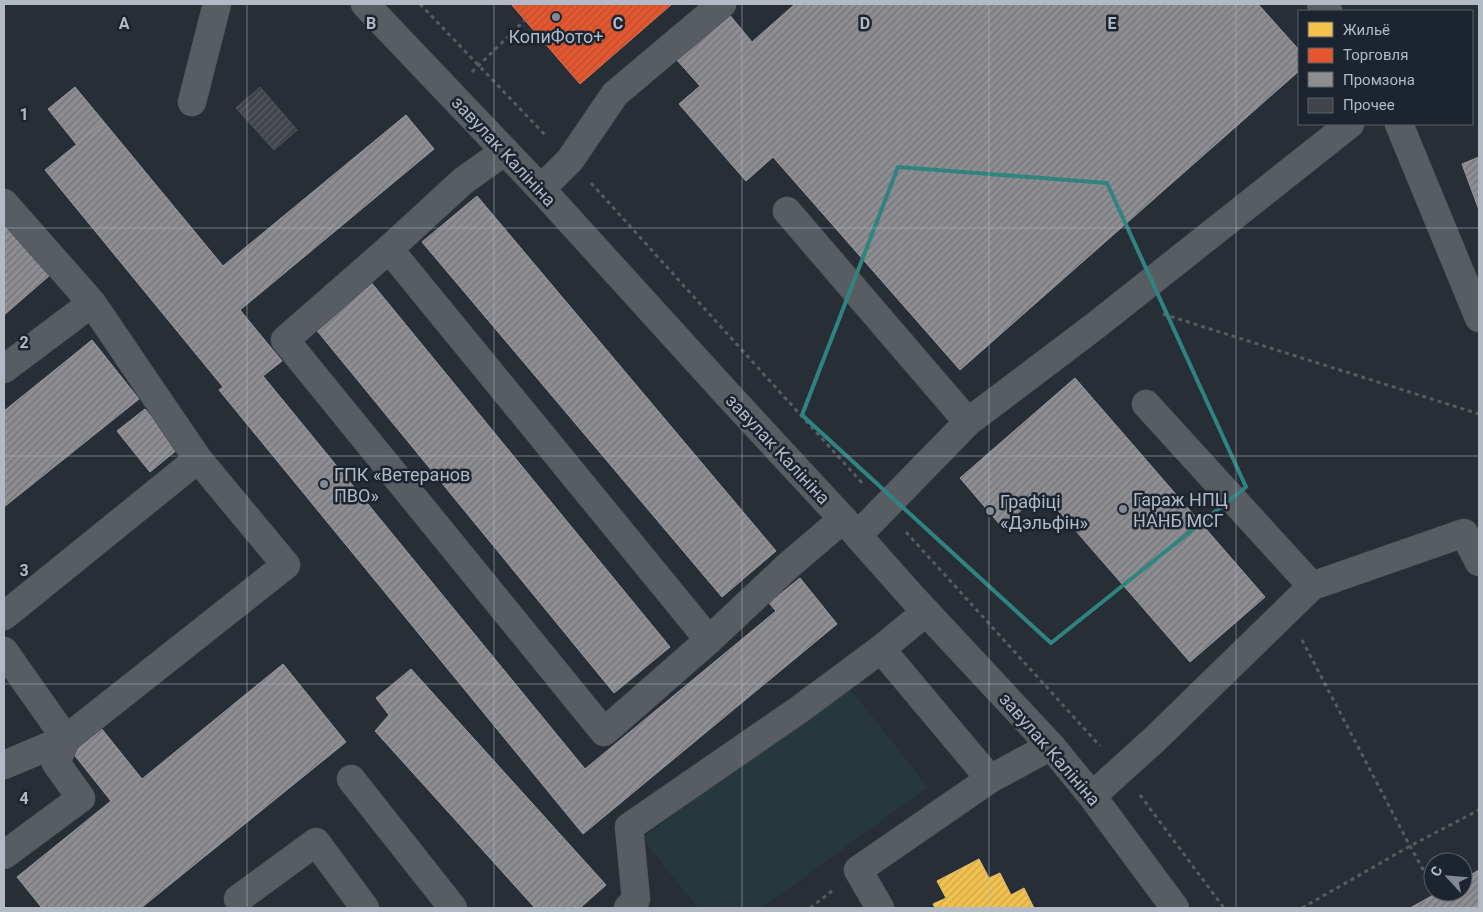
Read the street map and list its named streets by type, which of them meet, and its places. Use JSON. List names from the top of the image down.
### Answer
{
  "streets": {
    "street": ["завулак Калініна"]
  },
  "places": [
    "КопиФото+",
    "ГПК «Ветеранов ПВО»",
    "Гараж НПЦ НАНБ МСГ",
    "Графіці «Дэльфін»"
  ],
  "legend": [
    "Жильё",
    "Торговля",
    "Промзона",
    "Прочее"
  ],
  "north": "top left",
  "grid": {
    "columns": [
      "A",
      "B",
      "C",
      "D",
      "E"
    ],
    "rows": [
      "1",
      "2",
      "3",
      "4"
    ]
  }
}
